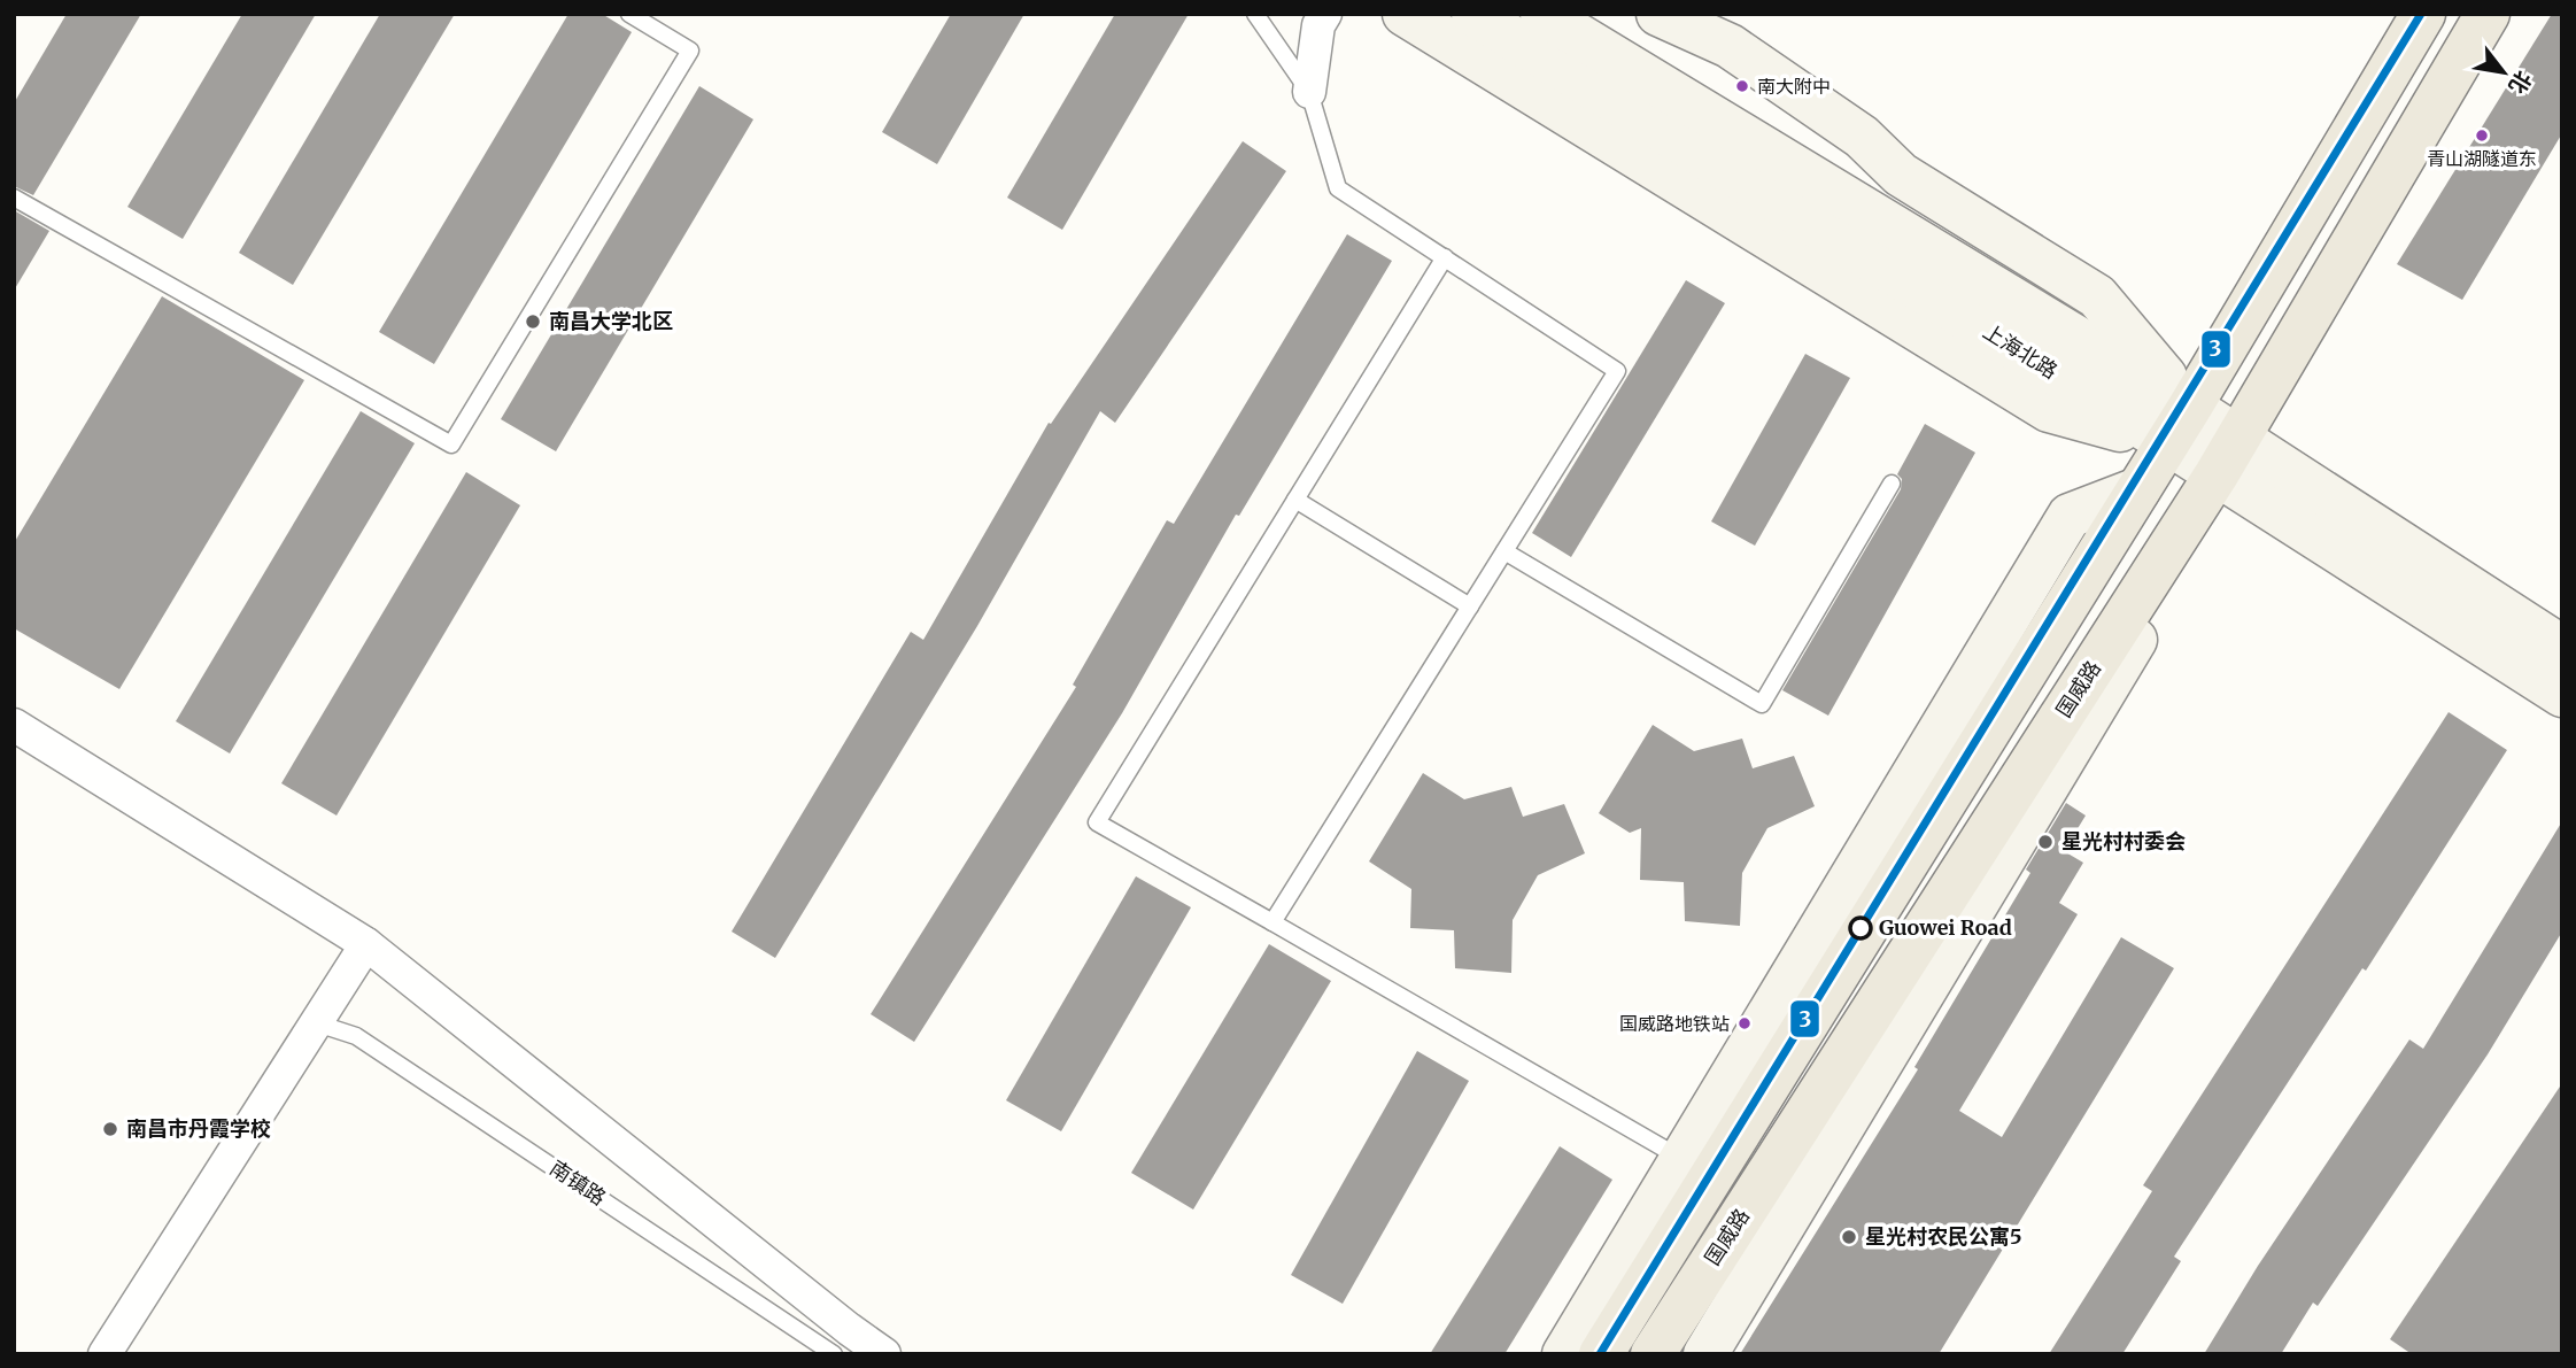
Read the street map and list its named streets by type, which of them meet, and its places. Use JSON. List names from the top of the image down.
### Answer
{
  "streets": {
    "main road": ["上海北路", "国威路"],
    "lane": ["南镇路"]
  },
  "crossings": [
    ["上海北路", "国威路"]
  ],
  "places": [
    "南大附中",
    "青山湖隧道东",
    "南昌大学北区",
    "星光村村委会",
    "Guowei Road",
    "国威路地铁站",
    "南昌市丹霞学校",
    "星光村农民公寓5"
  ],
  "lines": ["transit line 3"],
  "north": "bottom right"
}
